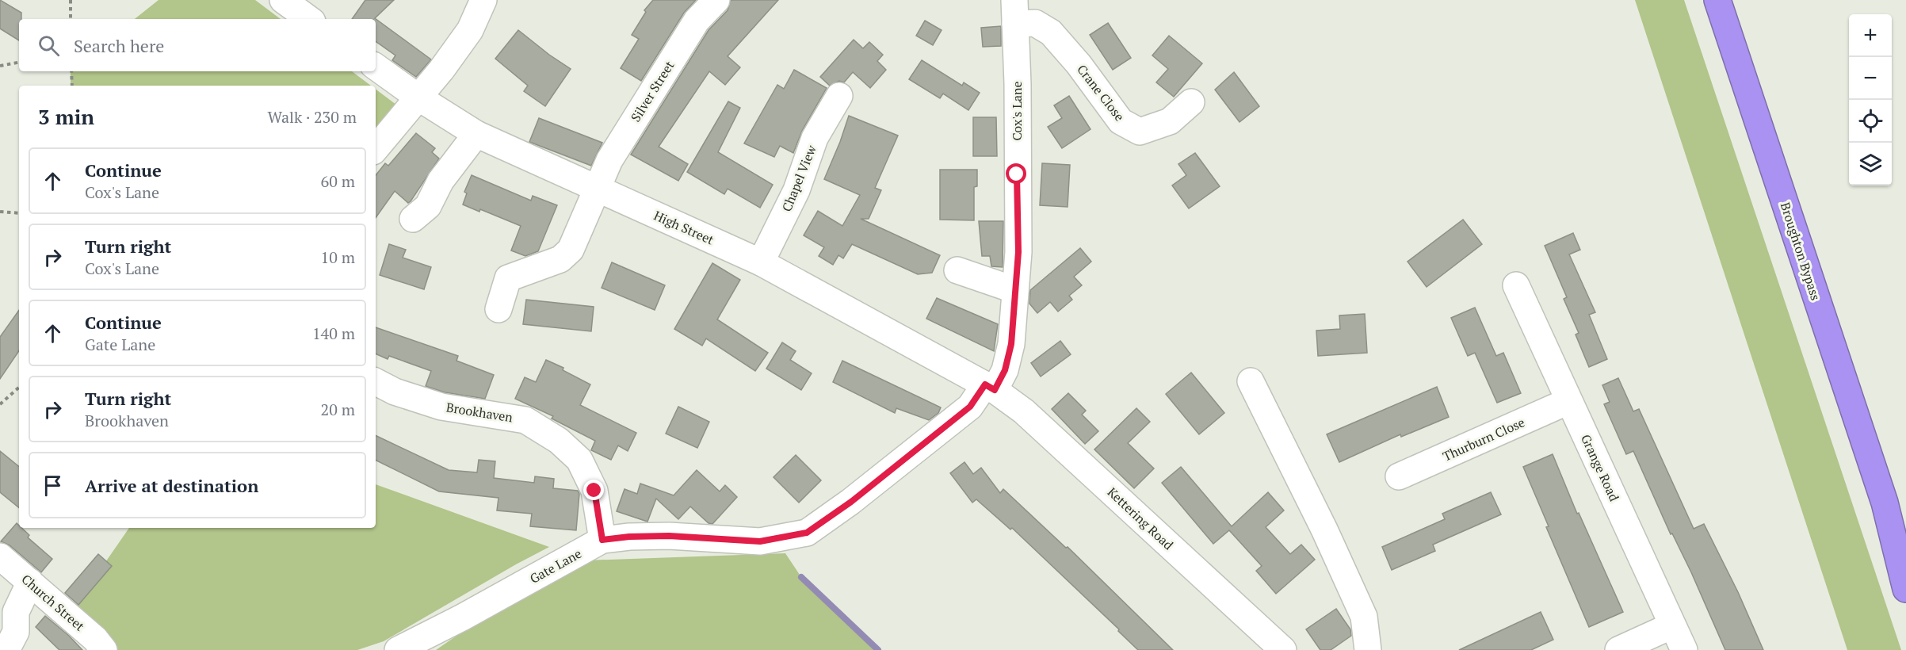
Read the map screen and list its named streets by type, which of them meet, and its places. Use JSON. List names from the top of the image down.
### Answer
{
  "streets": {
    "highway": ["Broughton Bypass"],
    "street": [
      "Silver Street",
      "Crane Close",
      "Cox's Lane",
      "Chapel View",
      "High Street",
      "Brookhaven",
      "Thurburn Close",
      "Grange Road",
      "Kettering Road",
      "Gate Lane",
      "Church Street"
    ]
  },
  "crossings": [
    ["Silver Street", "High Street"],
    ["Crane Close", "Cox's Lane"],
    ["Cox's Lane", "High Street"],
    ["Cox's Lane", "Kettering Road"],
    ["Cox's Lane", "Gate Lane"],
    ["Chapel View", "High Street"],
    ["High Street", "Kettering Road"],
    ["High Street", "Gate Lane"],
    ["Brookhaven", "Gate Lane"],
    ["Thurburn Close", "Grange Road"],
    ["Kettering Road", "Gate Lane"]
  ],
  "page": {
    "map_buttons": ["+", "−"],
    "search": "Search here",
    "heading": ["3 min", "Walk · 230 m"],
    "list": [
      ["Continue", "Cox's Lane", "60 m"],
      ["Turn right", "Cox's Lane", "10 m"],
      ["Continue", "Gate Lane", "140 m"],
      ["Turn right", "Brookhaven", "20 m"],
      "Arrive at destination"
    ]
  }
}
